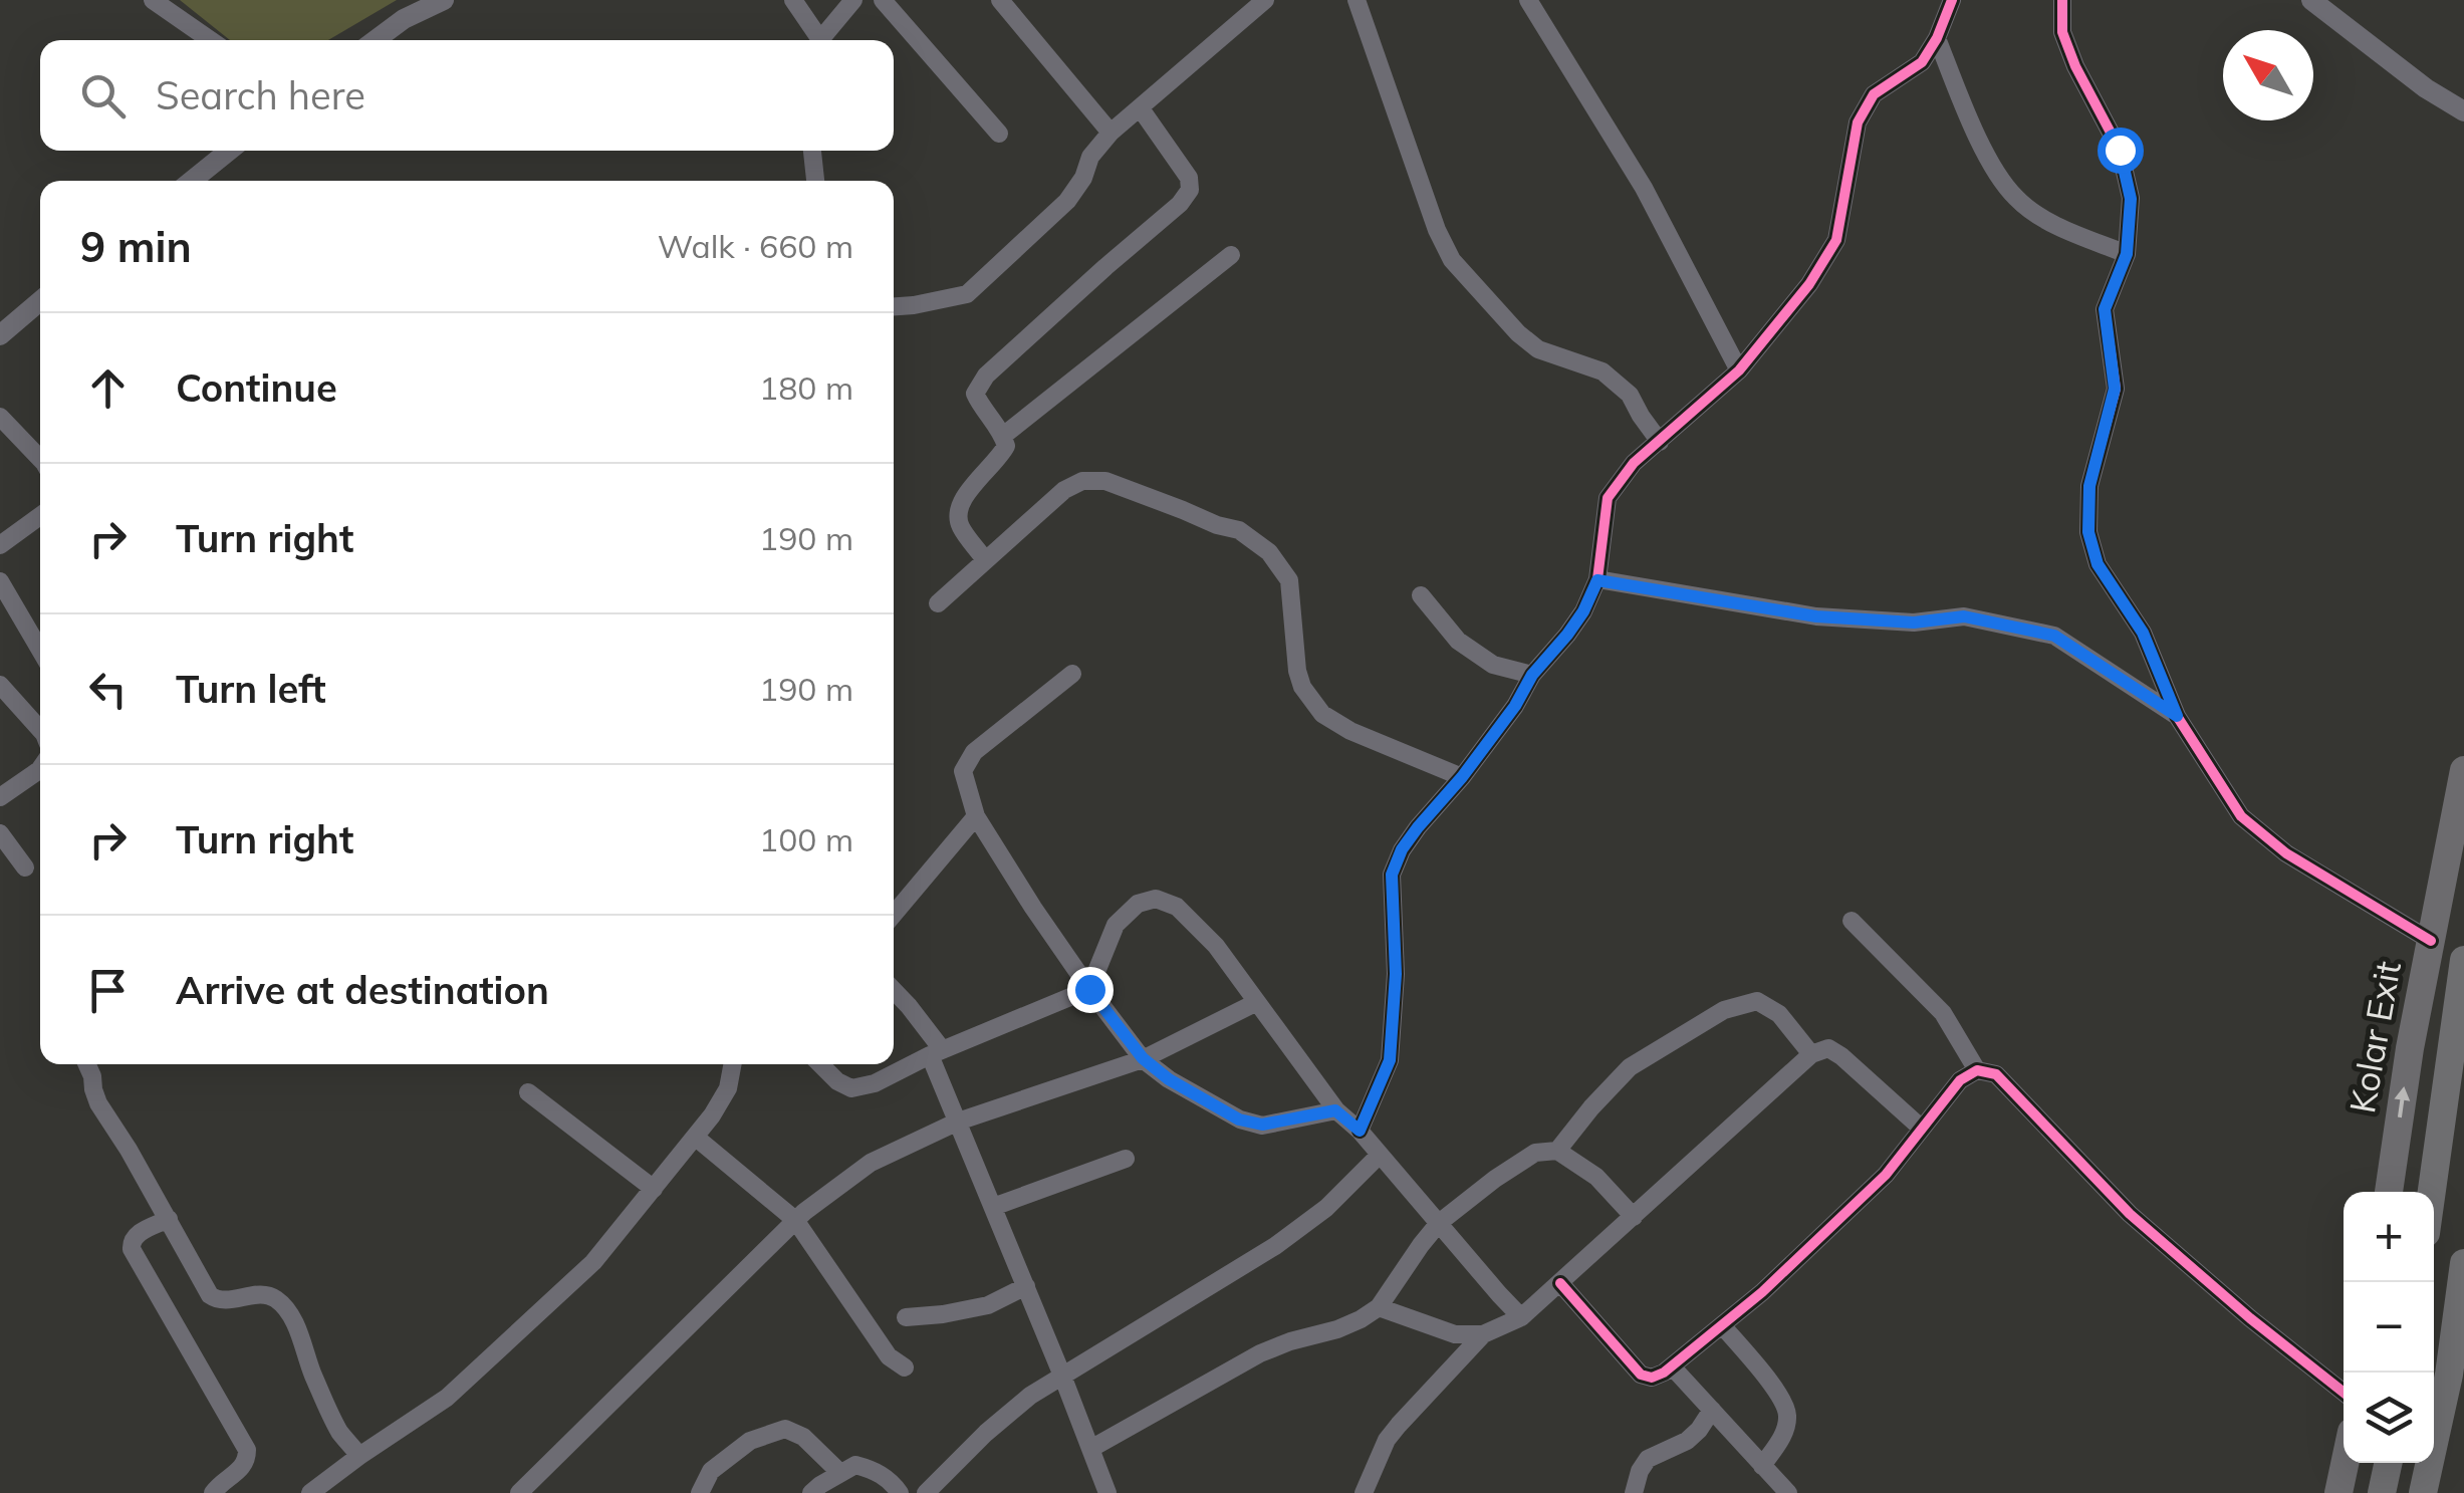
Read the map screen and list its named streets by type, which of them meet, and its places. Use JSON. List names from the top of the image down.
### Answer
{
  "streets": {
    "main road": ["Kolar Exit"]
  },
  "one_way": ["Kolar Exit"],
  "north": "top left",
  "page": {
    "search": "Search here",
    "heading": ["9 min", "Walk · 660 m"],
    "list": [
      ["Continue", "180 m"],
      ["Turn right", "190 m"],
      ["Turn left", "190 m"],
      ["Turn right", "100 m"],
      "Arrive at destination"
    ],
    "map_buttons": ["+", "−"]
  }
}
